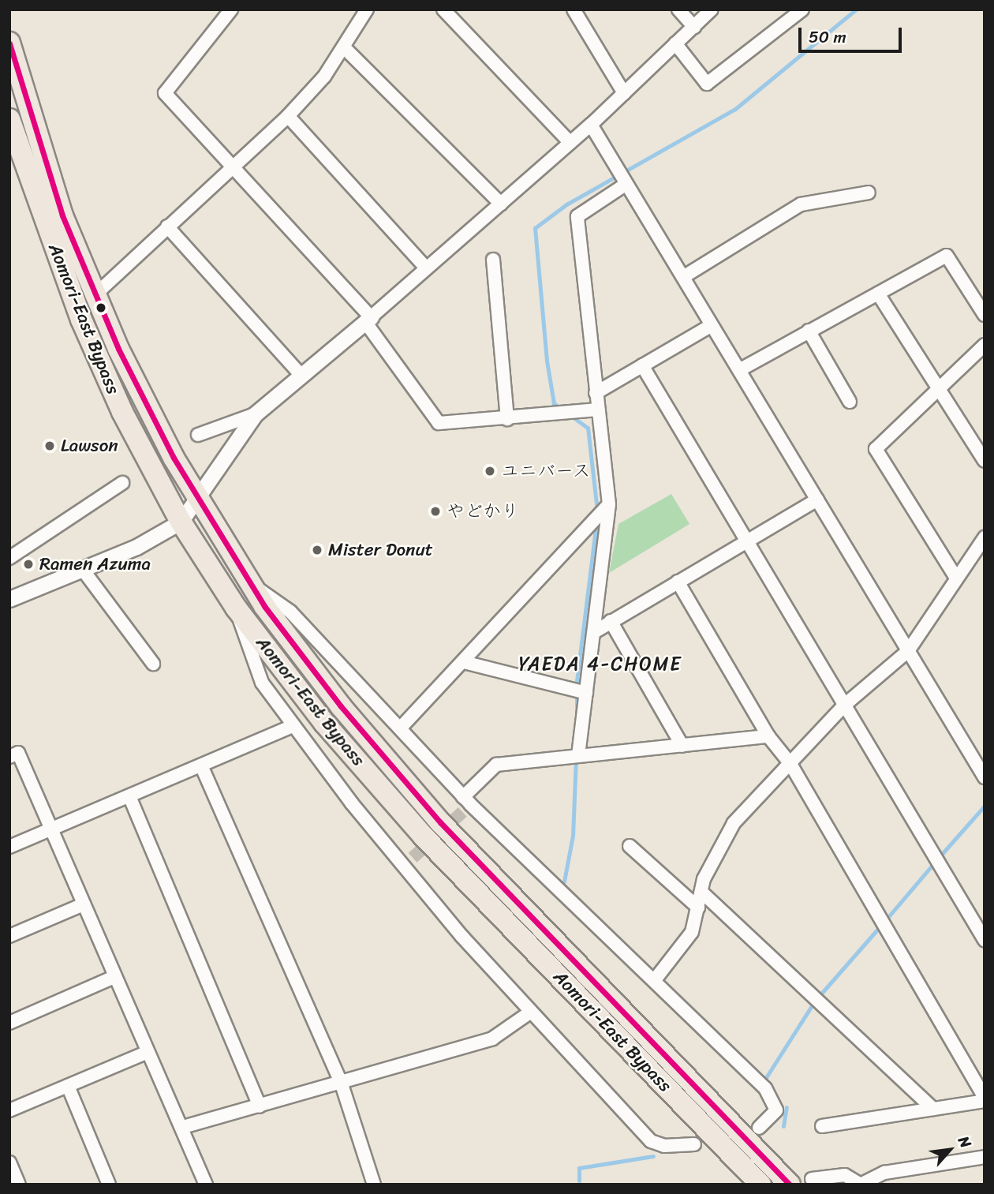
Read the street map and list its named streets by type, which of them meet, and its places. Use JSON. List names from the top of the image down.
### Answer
{
  "streets": {
    "highway": ["Aomori-East Bypass"]
  },
  "districts": ["YAEDA 4-CHOME"],
  "places": [
    "Lawson",
    "ユニバース",
    "やどかり",
    "Mister Donut",
    "Ramen Azuma"
  ],
  "scale_bar": "50 m",
  "north": "top right"
}
